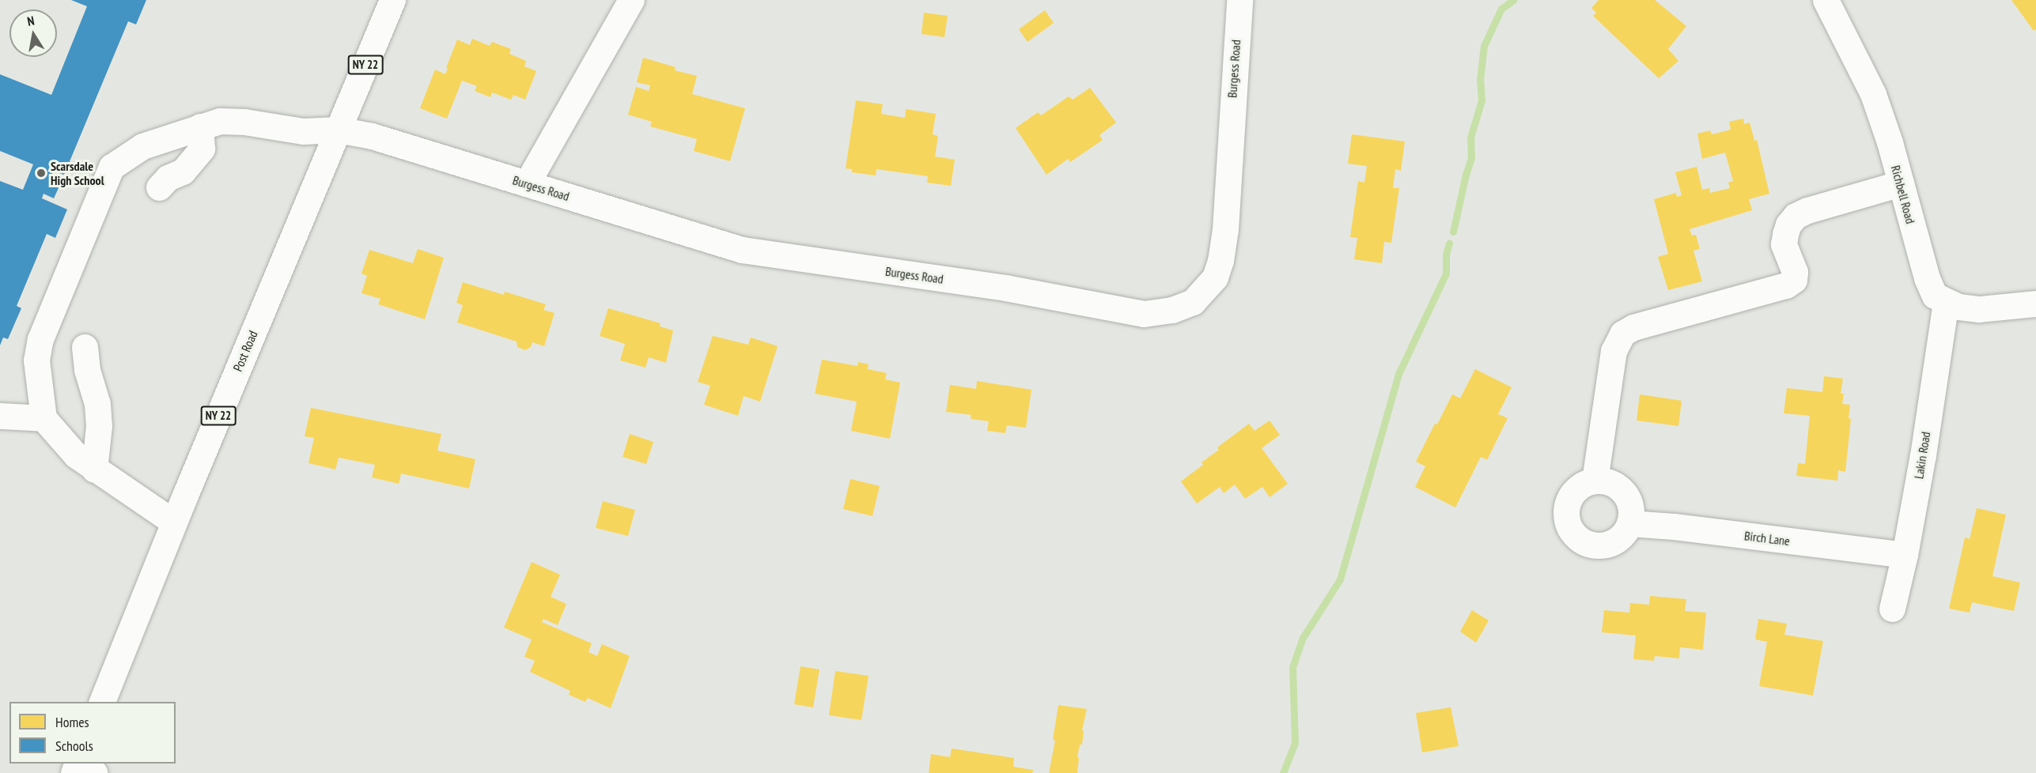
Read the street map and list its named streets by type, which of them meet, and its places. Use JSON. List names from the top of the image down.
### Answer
{
  "streets": {
    "street": [
      "NY 22",
      "Burgess Road",
      "Richbell Road",
      "Post Road",
      "Lakin Road",
      "Birch Lane"
    ]
  },
  "crossings": [
    ["Burgess Road", "Post Road"],
    ["Richbell Road", "Lakin Road"],
    ["Lakin Road", "Birch Lane"]
  ],
  "places": ["Scarsdale High School"],
  "legend": ["Homes", "Schools"],
  "north": "top"
}
